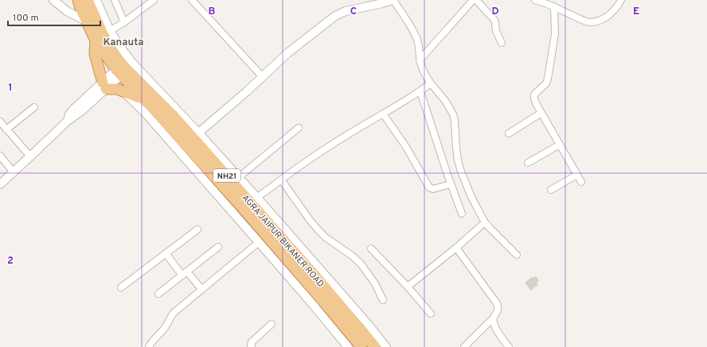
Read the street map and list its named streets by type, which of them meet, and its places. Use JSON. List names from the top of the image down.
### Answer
{
  "streets": {
    "highway": ["NH21", "AGRA JAIPUR BIKANER ROAD"]
  },
  "districts": ["Kanauta"],
  "scale_bar": "100 m",
  "grid": {
    "columns": [
      "B",
      "C",
      "D",
      "E"
    ],
    "rows": ["1", "2"]
  }
}
